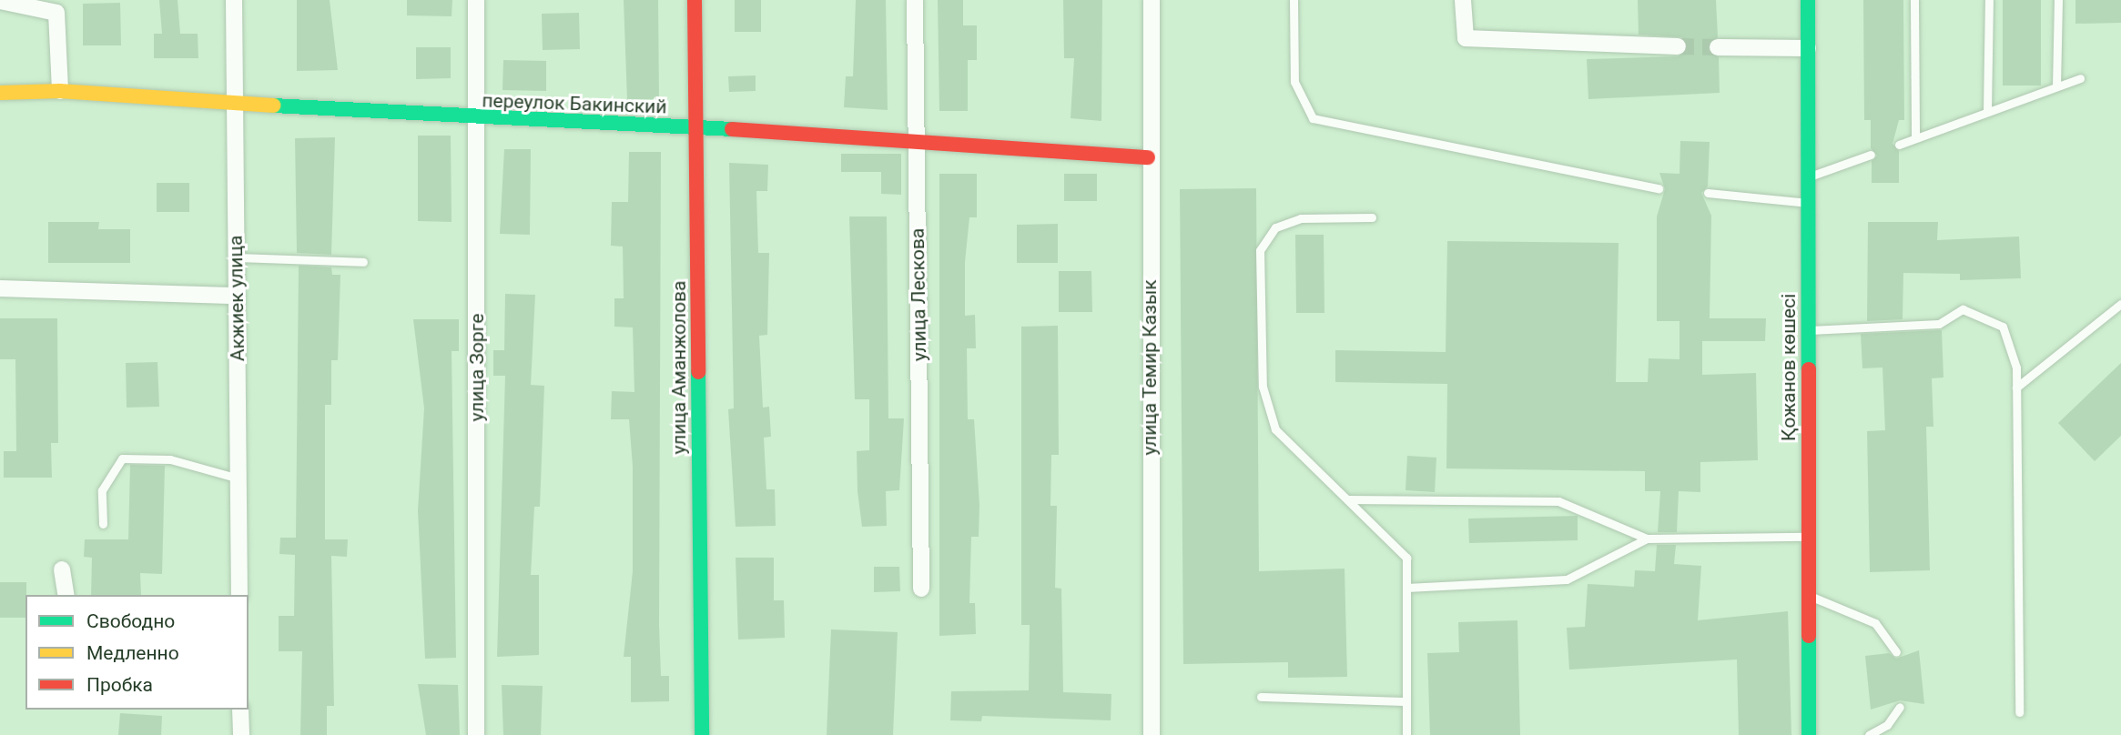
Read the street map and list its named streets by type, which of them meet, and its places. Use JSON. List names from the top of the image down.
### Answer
{
  "streets": {
    "street": [
      "переулок Бакинский",
      "улица Лескова",
      "Акжиек улица",
      "улица Зорге",
      "улица Аманжолова",
      "улица Темир Казык",
      "Қожанов көшесі"
    ]
  },
  "crossings": [
    ["переулок Бакинский", "улица Лескова"],
    ["переулок Бакинский", "Акжиек улица"],
    ["переулок Бакинский", "улица Зорге"],
    ["переулок Бакинский", "улица Аманжолова"],
    ["переулок Бакинский", "улица Темир Казык"]
  ],
  "legend": ["Свободно", "Медленно", "Пробка"]
}
